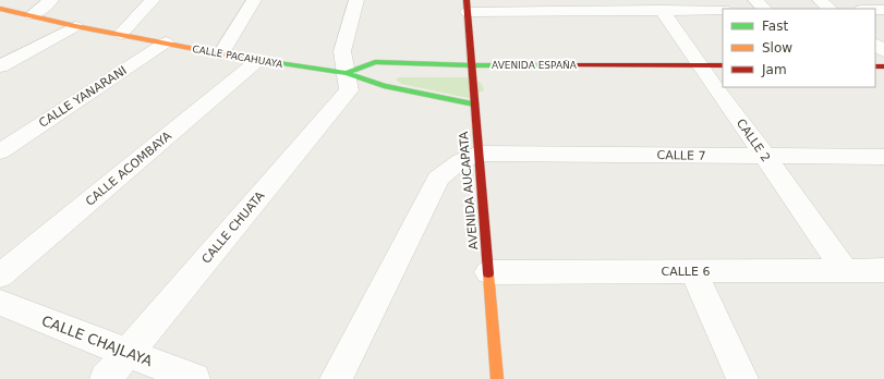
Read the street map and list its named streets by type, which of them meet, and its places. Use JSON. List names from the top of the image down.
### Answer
{
  "streets": {
    "street": [
      "CALLE PACAHUAYA",
      "AVENIDA ESPAÑA",
      "CALLE YANARANI",
      "CALLE 2",
      "CALLE 7",
      "CALLE ACOMBAYA",
      "AVENIDA AUCAPATA",
      "CALLE CHUATA",
      "CALLE 6",
      "CALLE CHAJLAYA"
    ]
  },
  "crossings": [
    ["CALLE PACAHUAYA", "AVENIDA ESPAÑA"],
    ["CALLE PACAHUAYA", "CALLE YANARANI"],
    ["CALLE PACAHUAYA", "CALLE ACOMBAYA"],
    ["CALLE PACAHUAYA", "AVENIDA AUCAPATA"],
    ["CALLE PACAHUAYA", "CALLE CHUATA"],
    ["AVENIDA ESPAÑA", "CALLE 2"],
    ["AVENIDA ESPAÑA", "AVENIDA AUCAPATA"],
    ["AVENIDA ESPAÑA", "CALLE CHUATA"],
    ["CALLE 2", "CALLE 7"],
    ["CALLE 2", "CALLE 6"],
    ["CALLE 7", "AVENIDA AUCAPATA"],
    ["AVENIDA AUCAPATA", "CALLE 6"],
    ["CALLE CHUATA", "CALLE CHAJLAYA"]
  ],
  "legend": ["Fast", "Slow", "Jam"]
}
